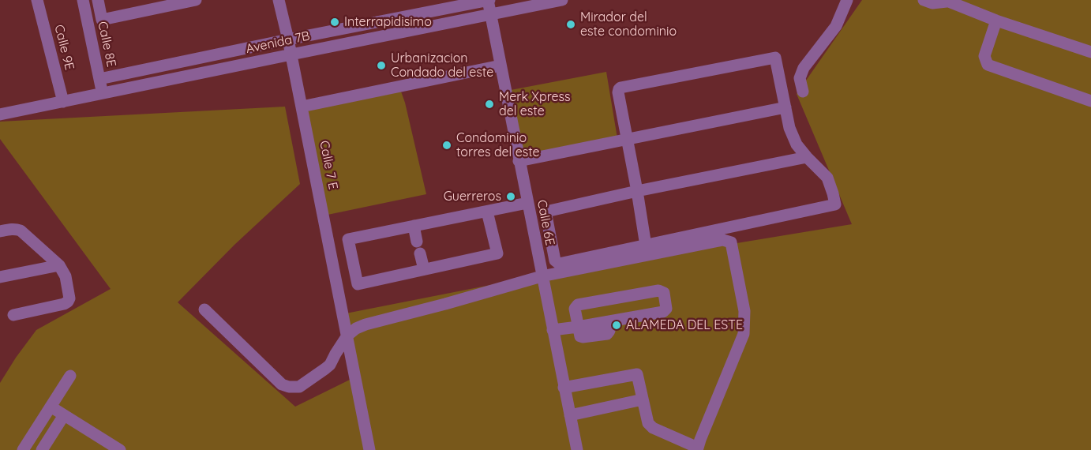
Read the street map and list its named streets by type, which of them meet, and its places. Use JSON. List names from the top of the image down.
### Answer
{
  "streets": {
    "street": [
      "Avenida 7B",
      "Calle 8E",
      "Calle 9E",
      "Calle 7 E",
      "Calle 6E"
    ]
  },
  "crossings": [
    ["Avenida 7B", "Calle 8E"],
    ["Avenida 7B", "Calle 9E"],
    ["Avenida 7B", "Calle 7 E"],
    ["Avenida 7B", "Calle 6E"]
  ],
  "places": [
    "Interrapidisimo",
    "Mirador del este condominio",
    "Urbanizacion Condado del este",
    "Merk Xpress del este",
    "Condominio torres del este",
    "Guerreros",
    "ALAMEDA DEL ESTE"
  ]
}
